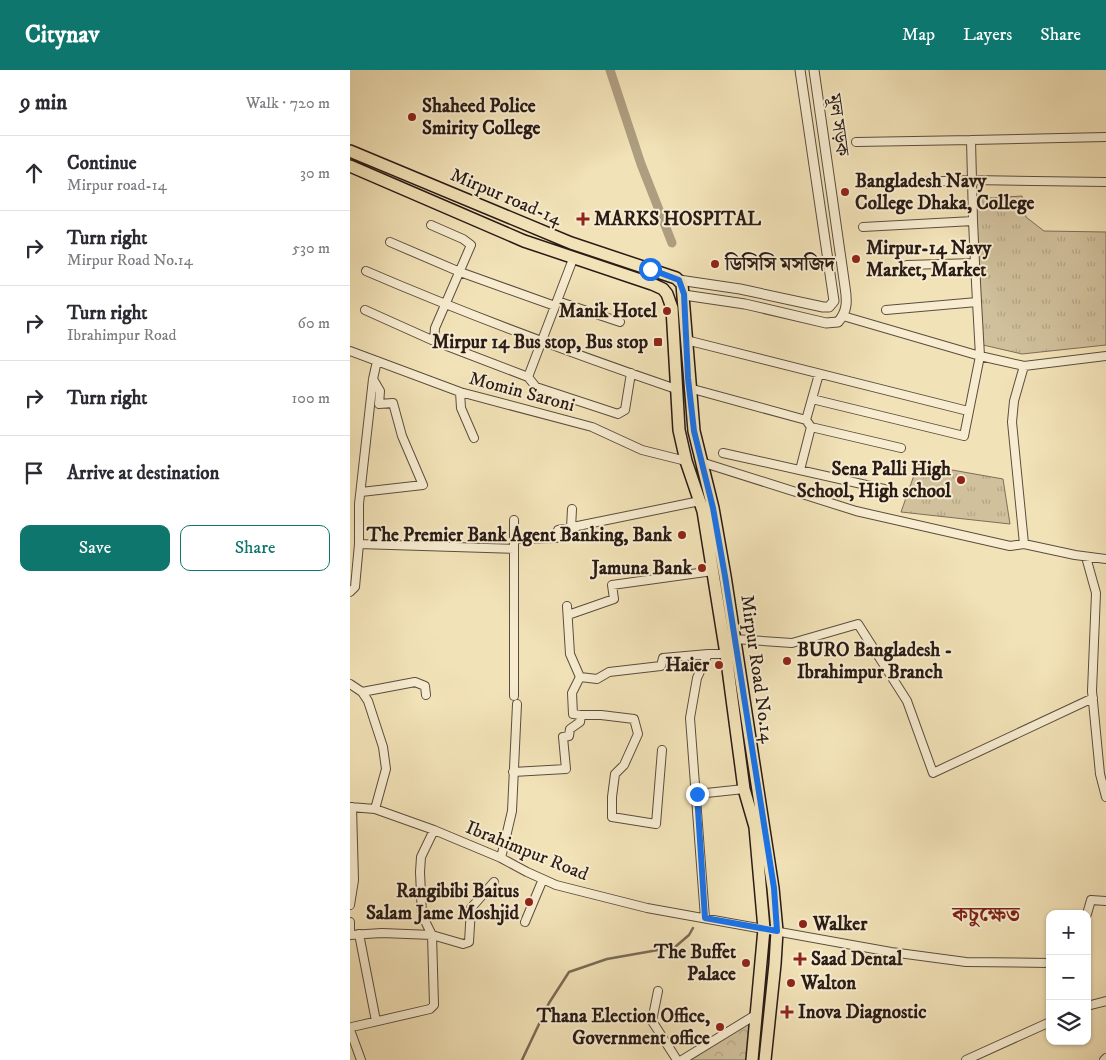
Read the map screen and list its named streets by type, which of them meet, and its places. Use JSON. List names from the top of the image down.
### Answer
{
  "streets": {
    "main road": ["Mirpur road-14", "Mirpur Road No.14"],
    "street": ["মূল সড়ক", "Momin Saroni", "Ibrahimpur Road"]
  },
  "crossings": [
    ["মূল সড়ক", "Mirpur road-14"],
    ["Mirpur road-14", "Mirpur Road No.14"],
    ["Momin Saroni", "Mirpur Road No.14"],
    ["Mirpur Road No.14", "Ibrahimpur Road"]
  ],
  "districts": ["কচুক্ষেত"],
  "places": {
    "other": [
      "Shaheed Police Smirity College",
      "Bangladesh Navy College Dhaka, College",
      "Mirpur-14 Navy Market, Market",
      "ডিসিসি মসজিদ",
      "Manik Hotel",
      "Sena Palli High School, High school",
      "The Premier Bank Agent Banking, Bank",
      "Jamuna Bank",
      "BURO Bangladesh - Ibrahimpur Branch",
      "Haier",
      "Rangibibi Baitus Salam Jame Moshjid",
      "Walker",
      "The Buffet Palace",
      "Walton",
      "Thana Election Office, Government office"
    ],
    "health": ["MARKS HOSPITAL", "Saad Dental", "Inova Diagnostic"],
    "transit": ["Mirpur 14 Bus stop, Bus stop"]
  },
  "page": {
    "header": "Citynav",
    "nav": ["Map", "Layers", "Share"],
    "heading": ["9 min", "Walk · 720 m"],
    "list": [
      ["Continue", "Mirpur road-14", "30 m"],
      ["Turn right", "Mirpur Road No.14", "530 m"],
      ["Turn right", "Ibrahimpur Road", "60 m"],
      ["Turn right", "100 m"],
      "Arrive at destination"
    ],
    "buttons": ["Save", "Share"],
    "map_buttons": ["+", "−"]
  }
}
